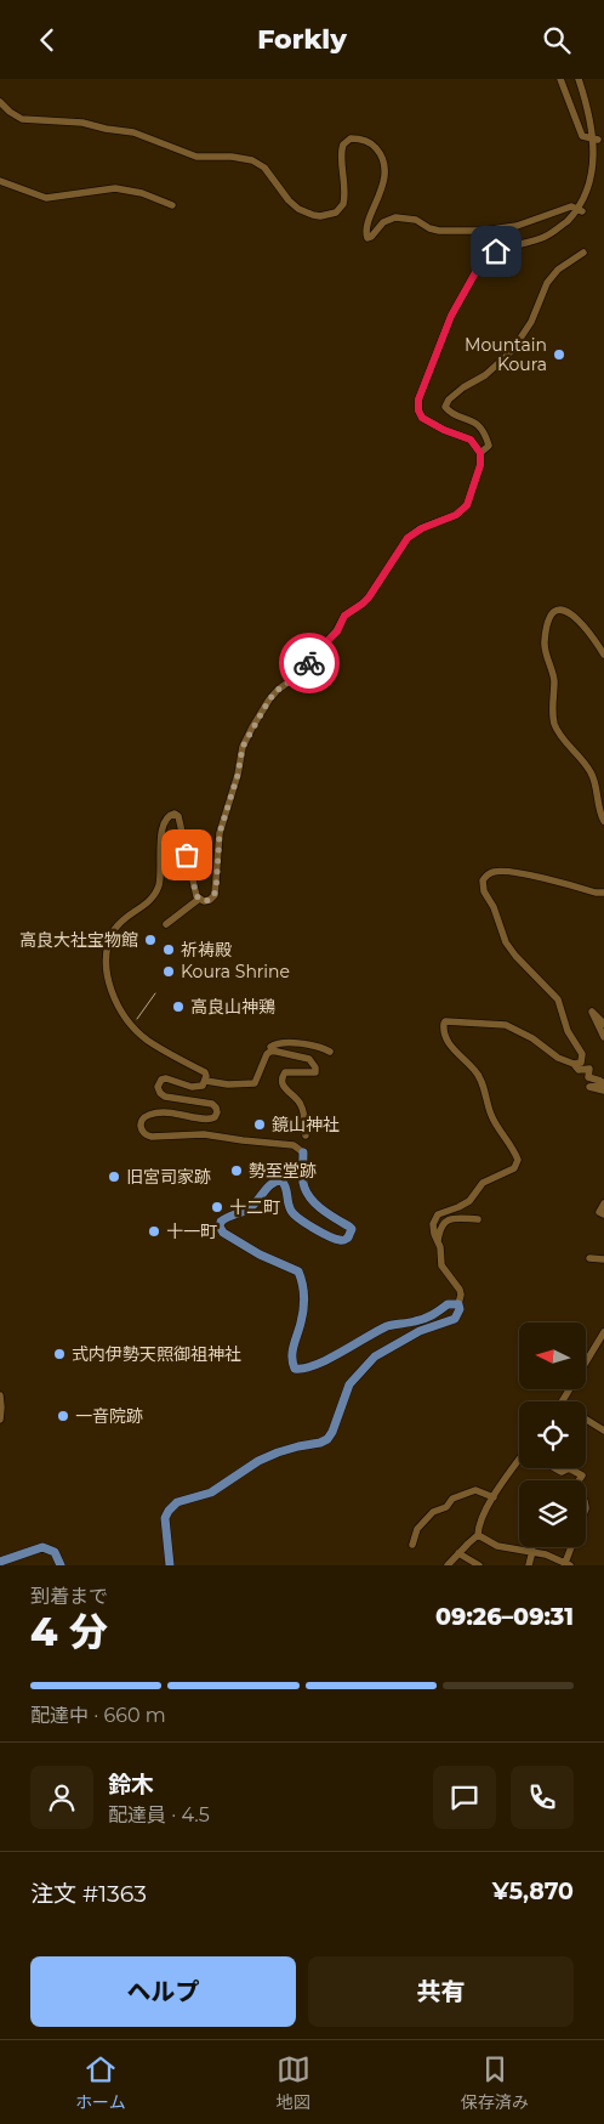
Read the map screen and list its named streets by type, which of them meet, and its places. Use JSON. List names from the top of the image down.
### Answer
{
  "places": [
    "Mountain Koura",
    "高良大社宝物館",
    "祈祷殿",
    "Koura Shrine",
    "高良山神鶏",
    "鏡山神社",
    "勢至堂跡",
    "旧宮司家跡",
    "十二町",
    "十一町",
    "式内伊勢天照御祖神社",
    "一音院跡"
  ],
  "north": "left",
  "page": {
    "header": "Forkly",
    "heading": ["4 分", "到着まで", "09:26–09:31"],
    "panel": [
      "鈴木",
      "配達員 · 4.5",
      "注文 #1363",
      "¥5,870"
    ],
    "bar": "配達中 · 660 m",
    "buttons": ["ヘルプ", "共有"],
    "tabs": ["ホーム", "地図", "保存済み"]
  }
}
